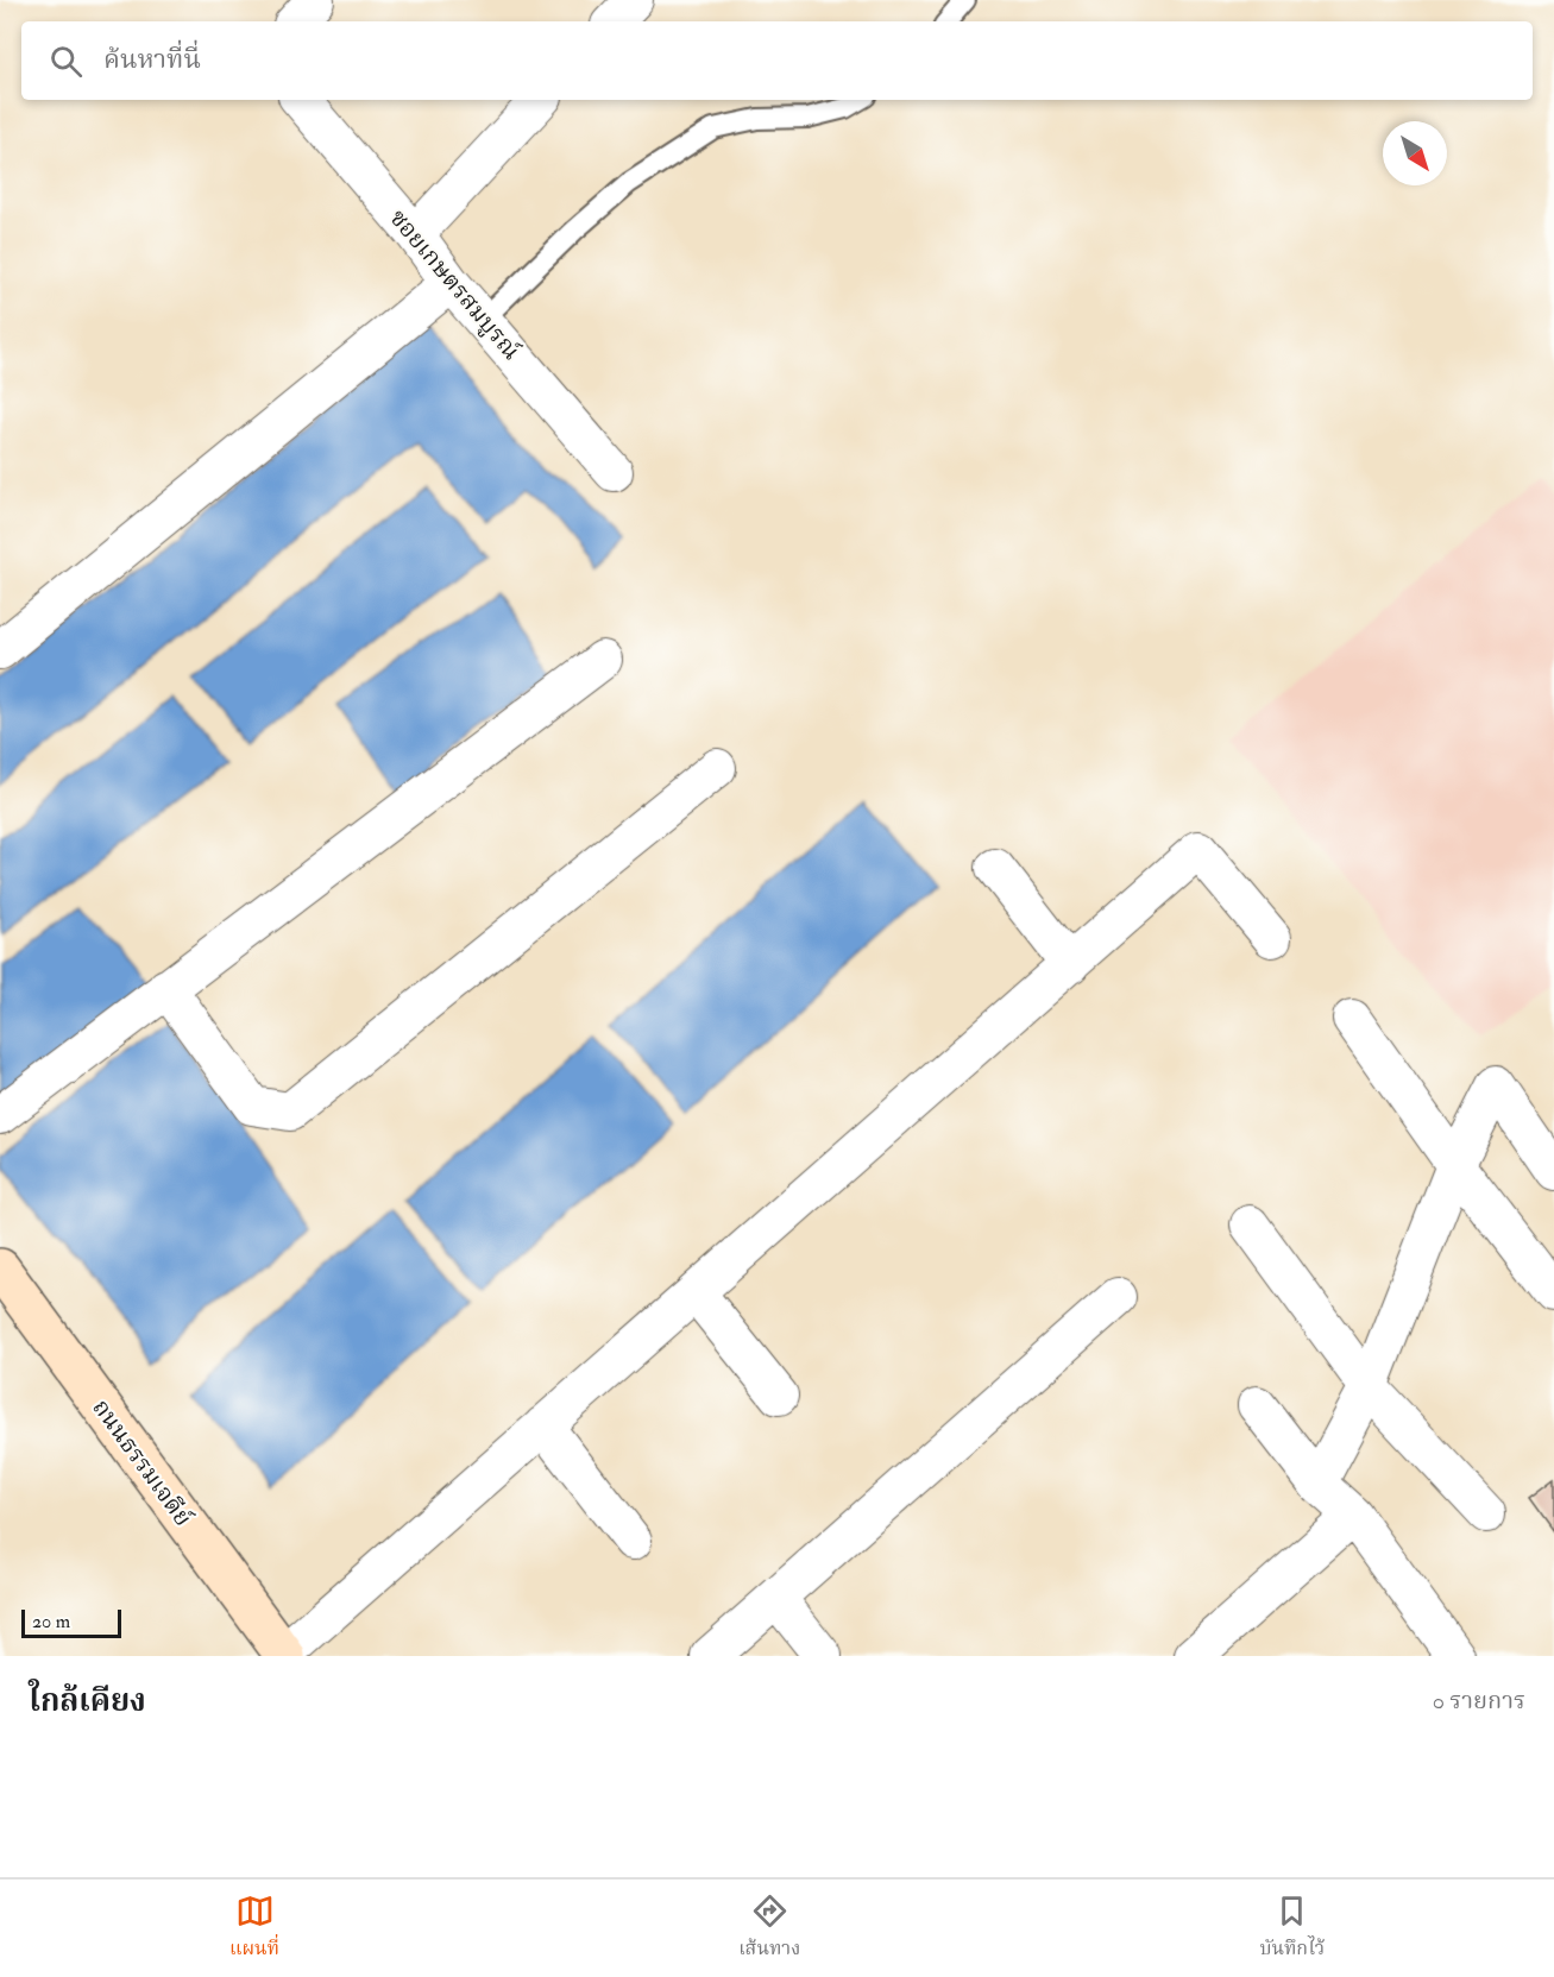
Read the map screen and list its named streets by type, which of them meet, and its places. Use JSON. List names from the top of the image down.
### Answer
{
  "streets": {
    "main road": ["ถนนธรรมเจดีย์"],
    "street": ["ซอยเกษตรสมบูรณ์"]
  },
  "scale_bar": "20 m",
  "north": "bottom right",
  "page": {
    "search": "ค้นหาที่นี่",
    "scale": "20 m",
    "heading": ["ใกล้เคียง", "0 รายการ"],
    "nav": ["แผนที่", "เส้นทาง", "บันทึกไว้"]
  }
}
